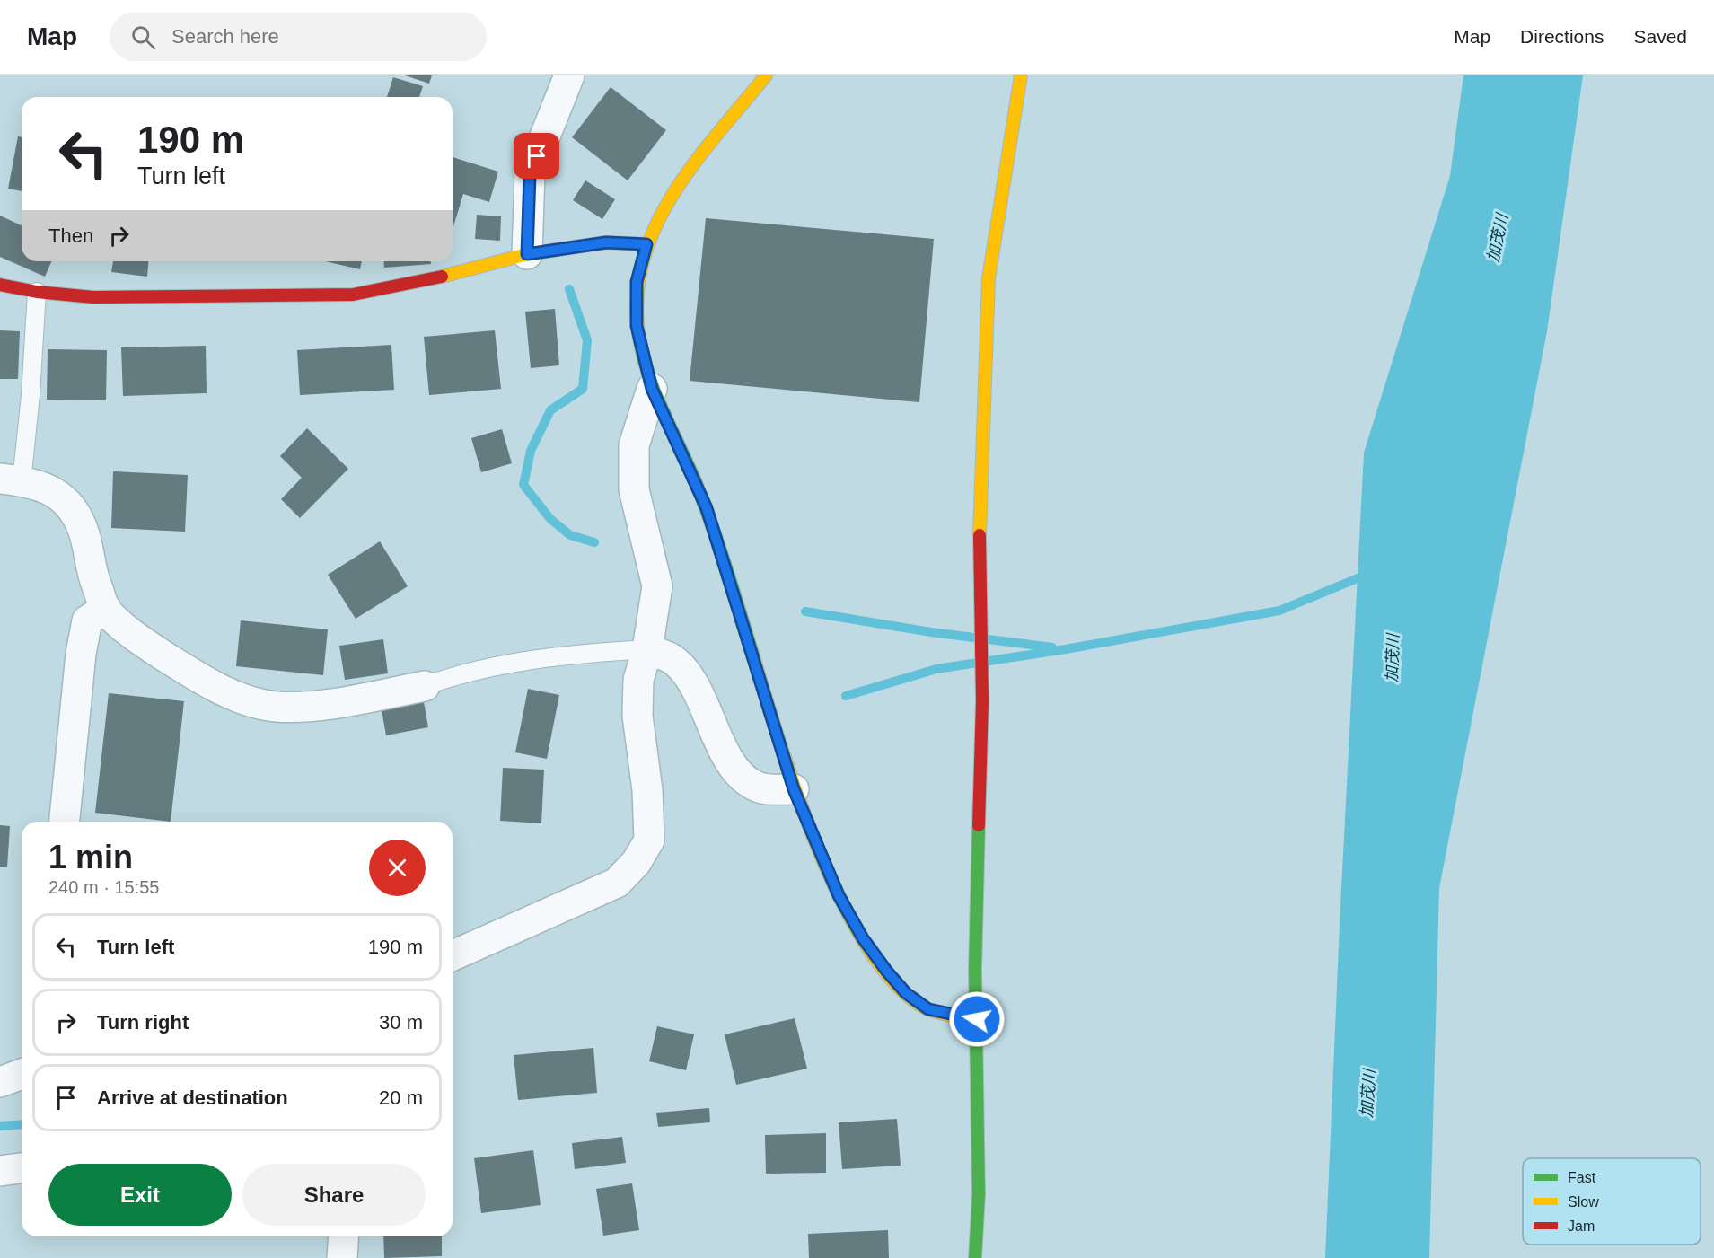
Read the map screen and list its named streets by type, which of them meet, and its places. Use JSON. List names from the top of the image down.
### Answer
{
  "water": ["加茂川"],
  "legend": ["Fast", "Slow", "Jam"],
  "page": {
    "header": "Map",
    "search": "Search here",
    "nav": ["Map", "Directions", "Saved"],
    "turn": ["190 m", "Turn left"],
    "then": "Then",
    "heading": ["1 min", "240 m · 15:55"],
    "list": [
      {
        "name": "Turn left",
        "value": "190 m"
      },
      {
        "name": "Turn right",
        "value": "30 m"
      },
      {
        "name": "Arrive at destination",
        "value": "20 m"
      }
    ],
    "buttons": ["Exit", "Share"]
  }
}
